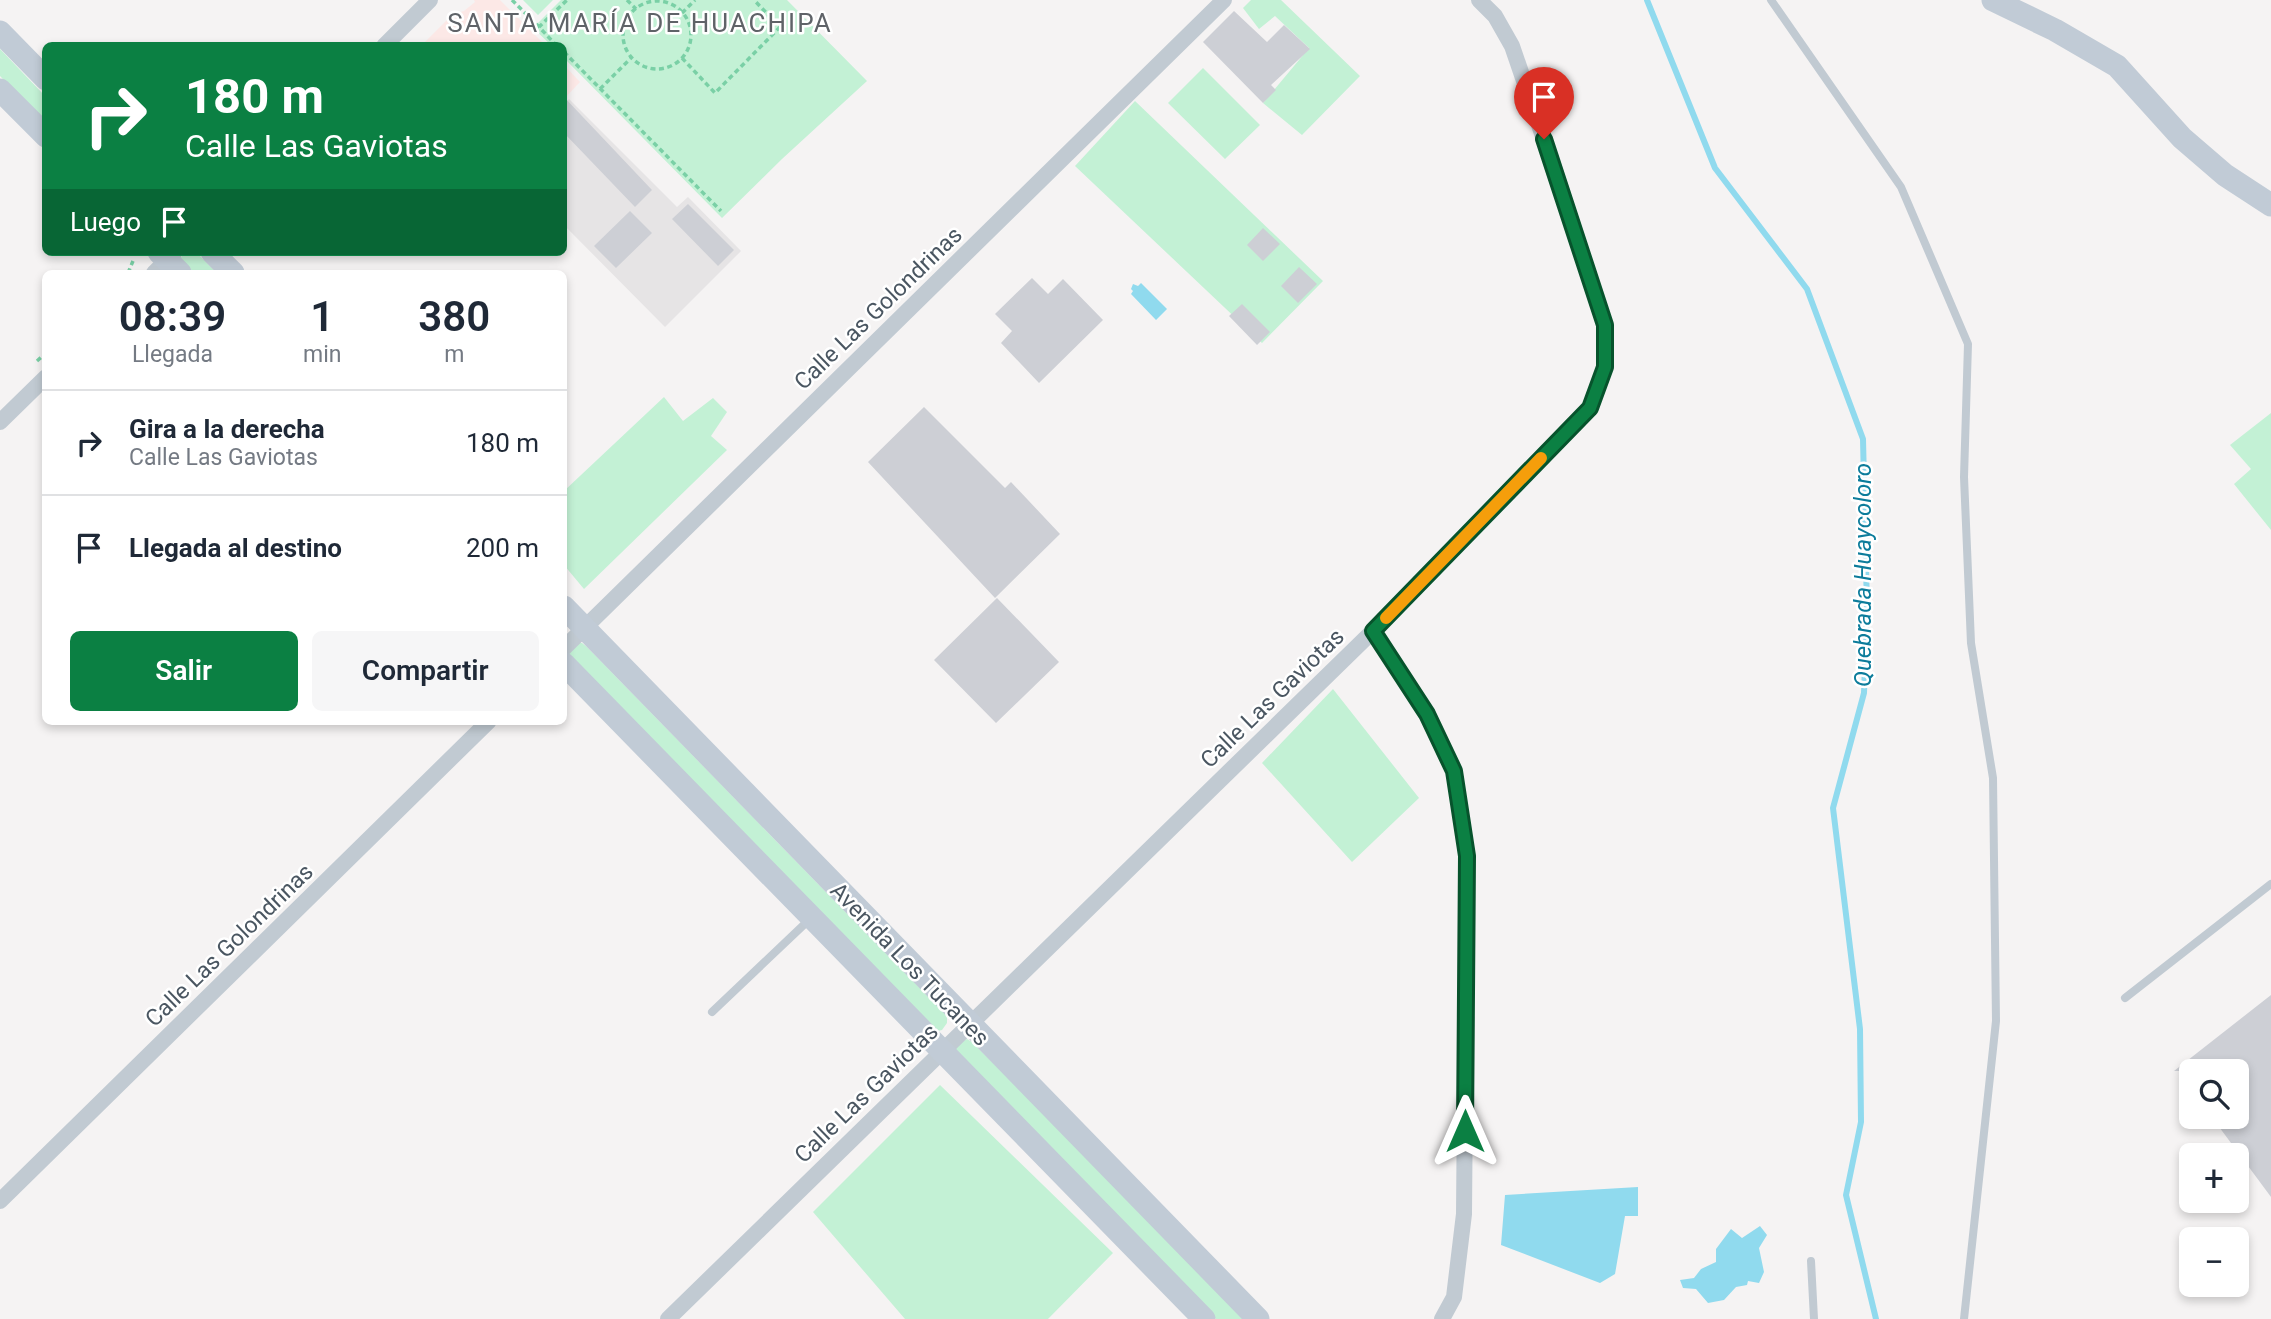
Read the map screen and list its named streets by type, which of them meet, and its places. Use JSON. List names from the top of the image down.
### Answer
{
  "streets": {
    "street": ["Calle Las Golondrinas", "Calle Las Gaviotas", "Avenida Los Tucanes"]
  },
  "crossings": [
    ["Calle Las Golondrinas", "Avenida Los Tucanes"],
    ["Calle Las Gaviotas", "Avenida Los Tucanes"]
  ],
  "districts": ["SANTA MARÍA DE HUACHIPA"],
  "water": ["Quebrada Huaycoloro"],
  "page": {
    "turn": ["180 m", "Calle Las Gaviotas"],
    "then": "Luego",
    "eta": [
      "08:39",
      "Llegada",
      "1",
      "min",
      "380",
      "m"
    ],
    "list": [
      {
        "name": "Gira a la derecha",
        "note": "Calle Las Gaviotas",
        "value": "180 m"
      },
      {
        "name": "Llegada al destino",
        "value": "200 m"
      }
    ],
    "buttons": ["Salir", "Compartir"],
    "map_buttons": ["+", "−"]
  }
}
